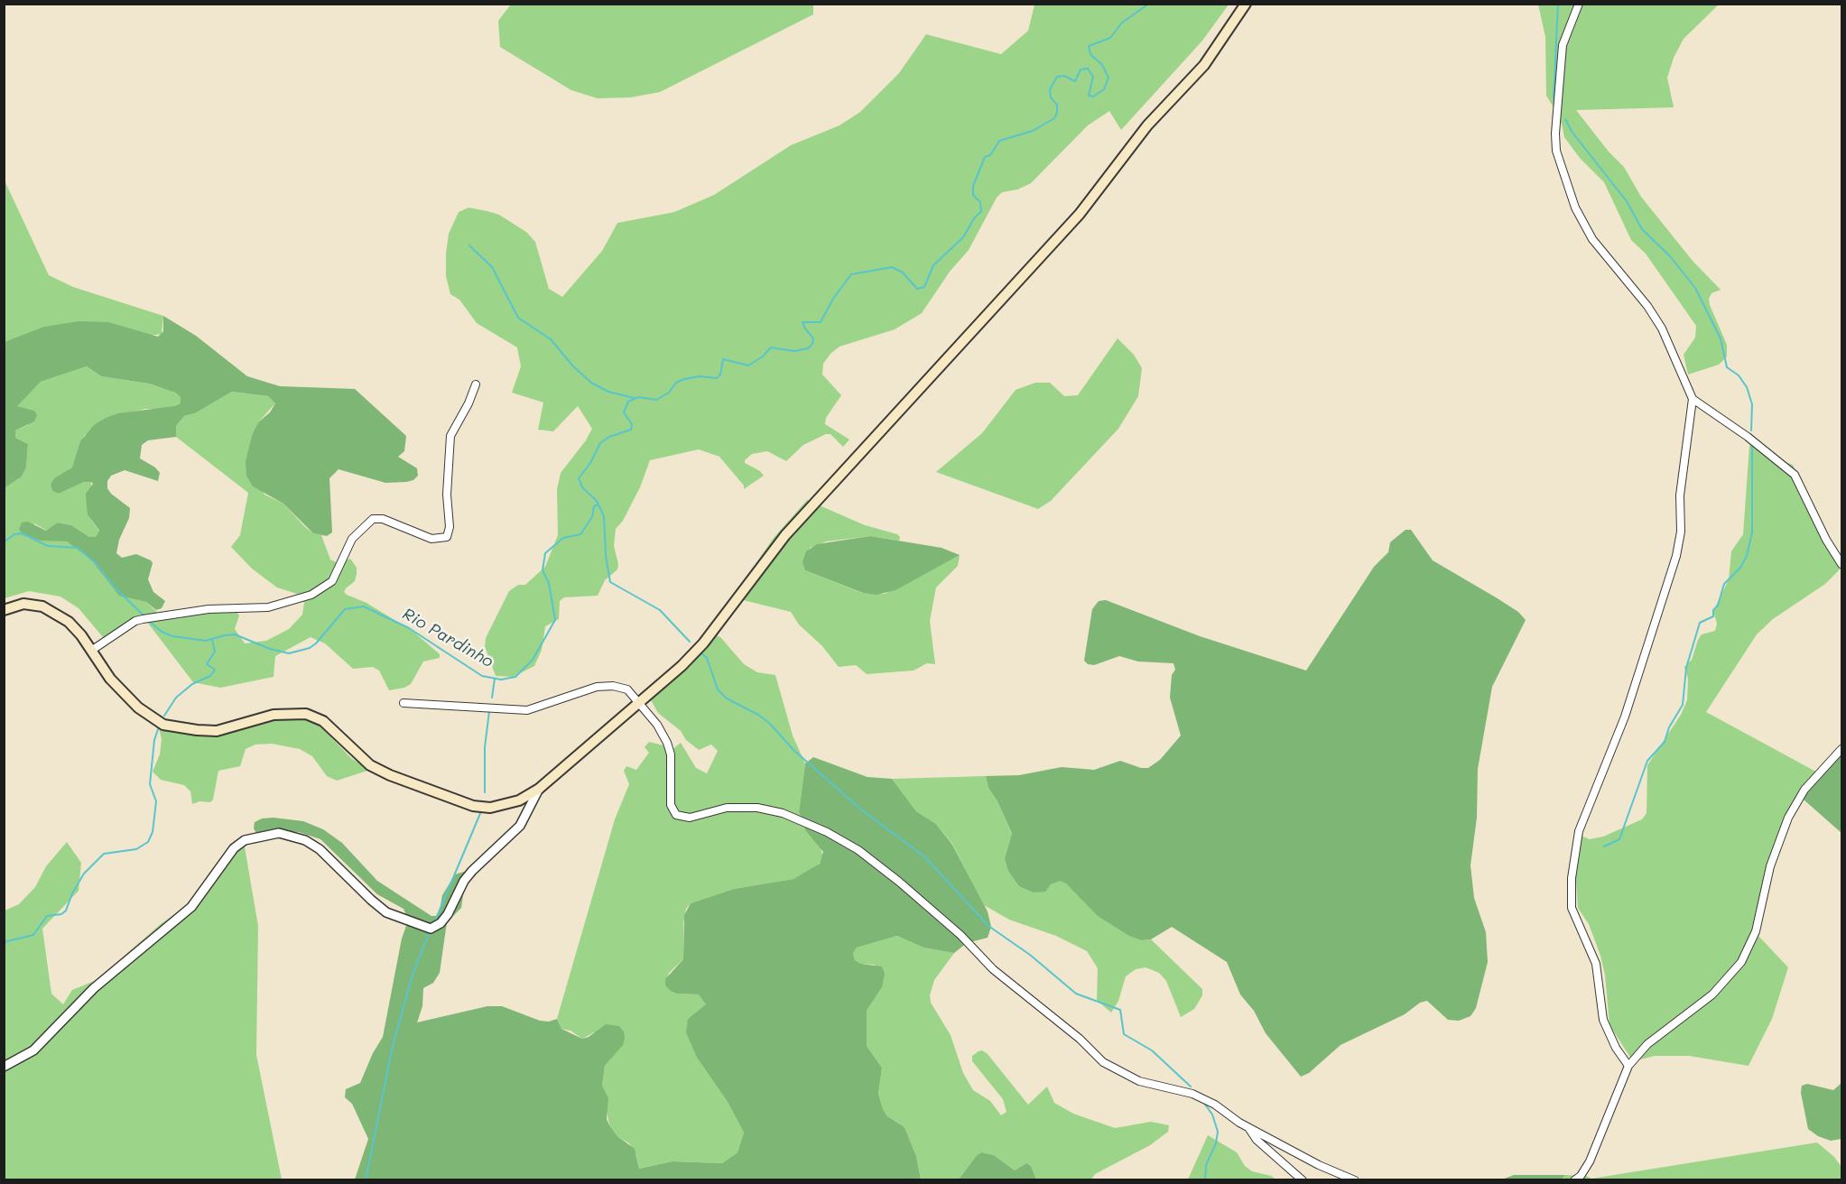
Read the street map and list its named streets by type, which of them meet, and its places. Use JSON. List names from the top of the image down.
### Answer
{
  "water": ["Rio Pardinho"]
}
